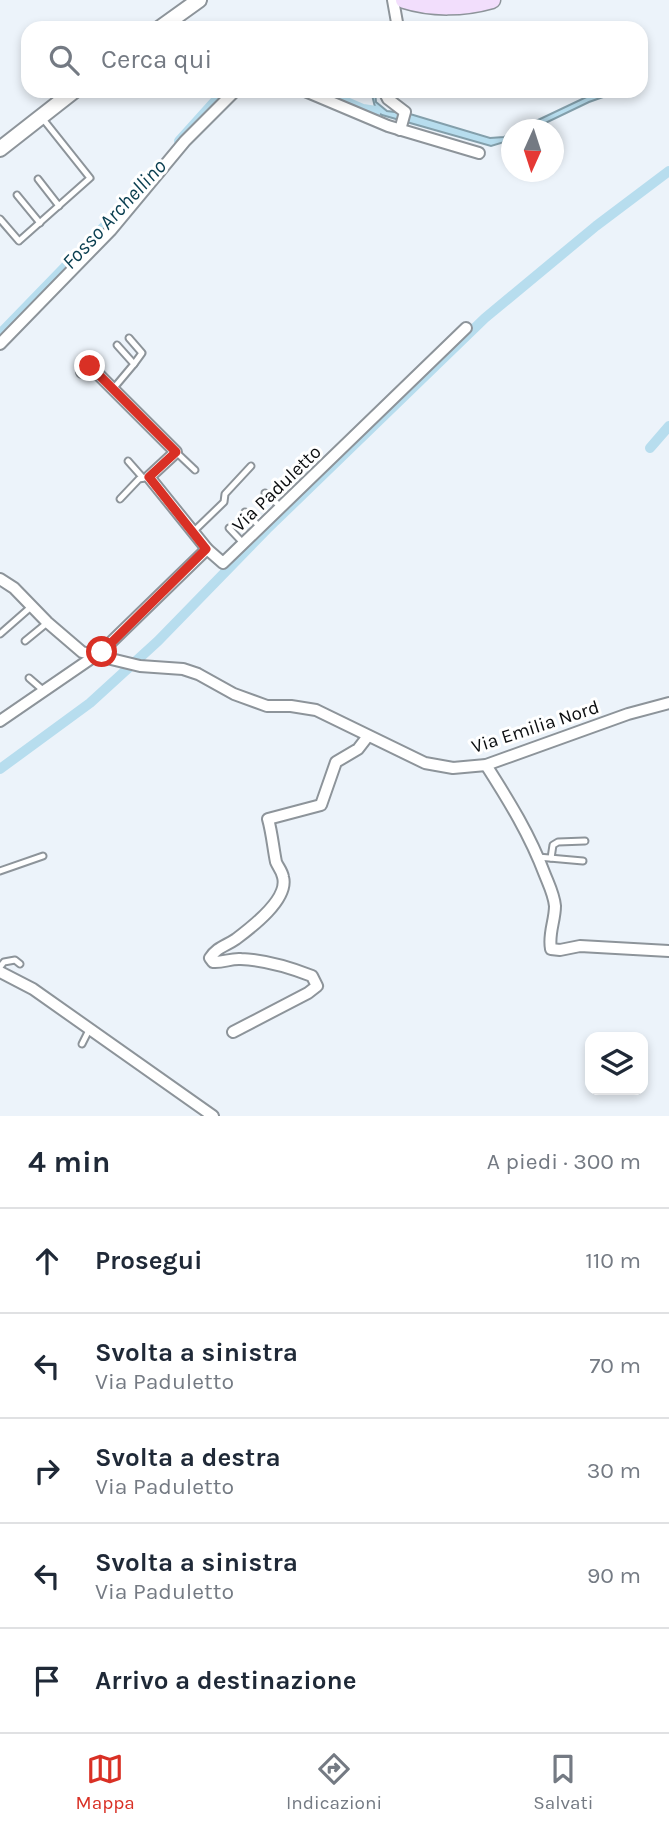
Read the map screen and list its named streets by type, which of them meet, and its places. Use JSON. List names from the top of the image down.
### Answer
{
  "streets": {
    "street": ["Via Paduletto", "Via Emilia Nord"]
  },
  "water": ["Fosso Archellino"],
  "north": "bottom",
  "page": {
    "search": "Cerca qui",
    "heading": ["4 min", "A piedi · 300 m"],
    "list": [
      ["Prosegui", "110 m"],
      ["Svolta a sinistra", "Via Paduletto", "70 m"],
      ["Svolta a destra", "Via Paduletto", "30 m"],
      ["Svolta a sinistra", "Via Paduletto", "90 m"],
      "Arrivo a destinazione"
    ],
    "nav": ["Mappa", "Indicazioni", "Salvati"]
  }
}
